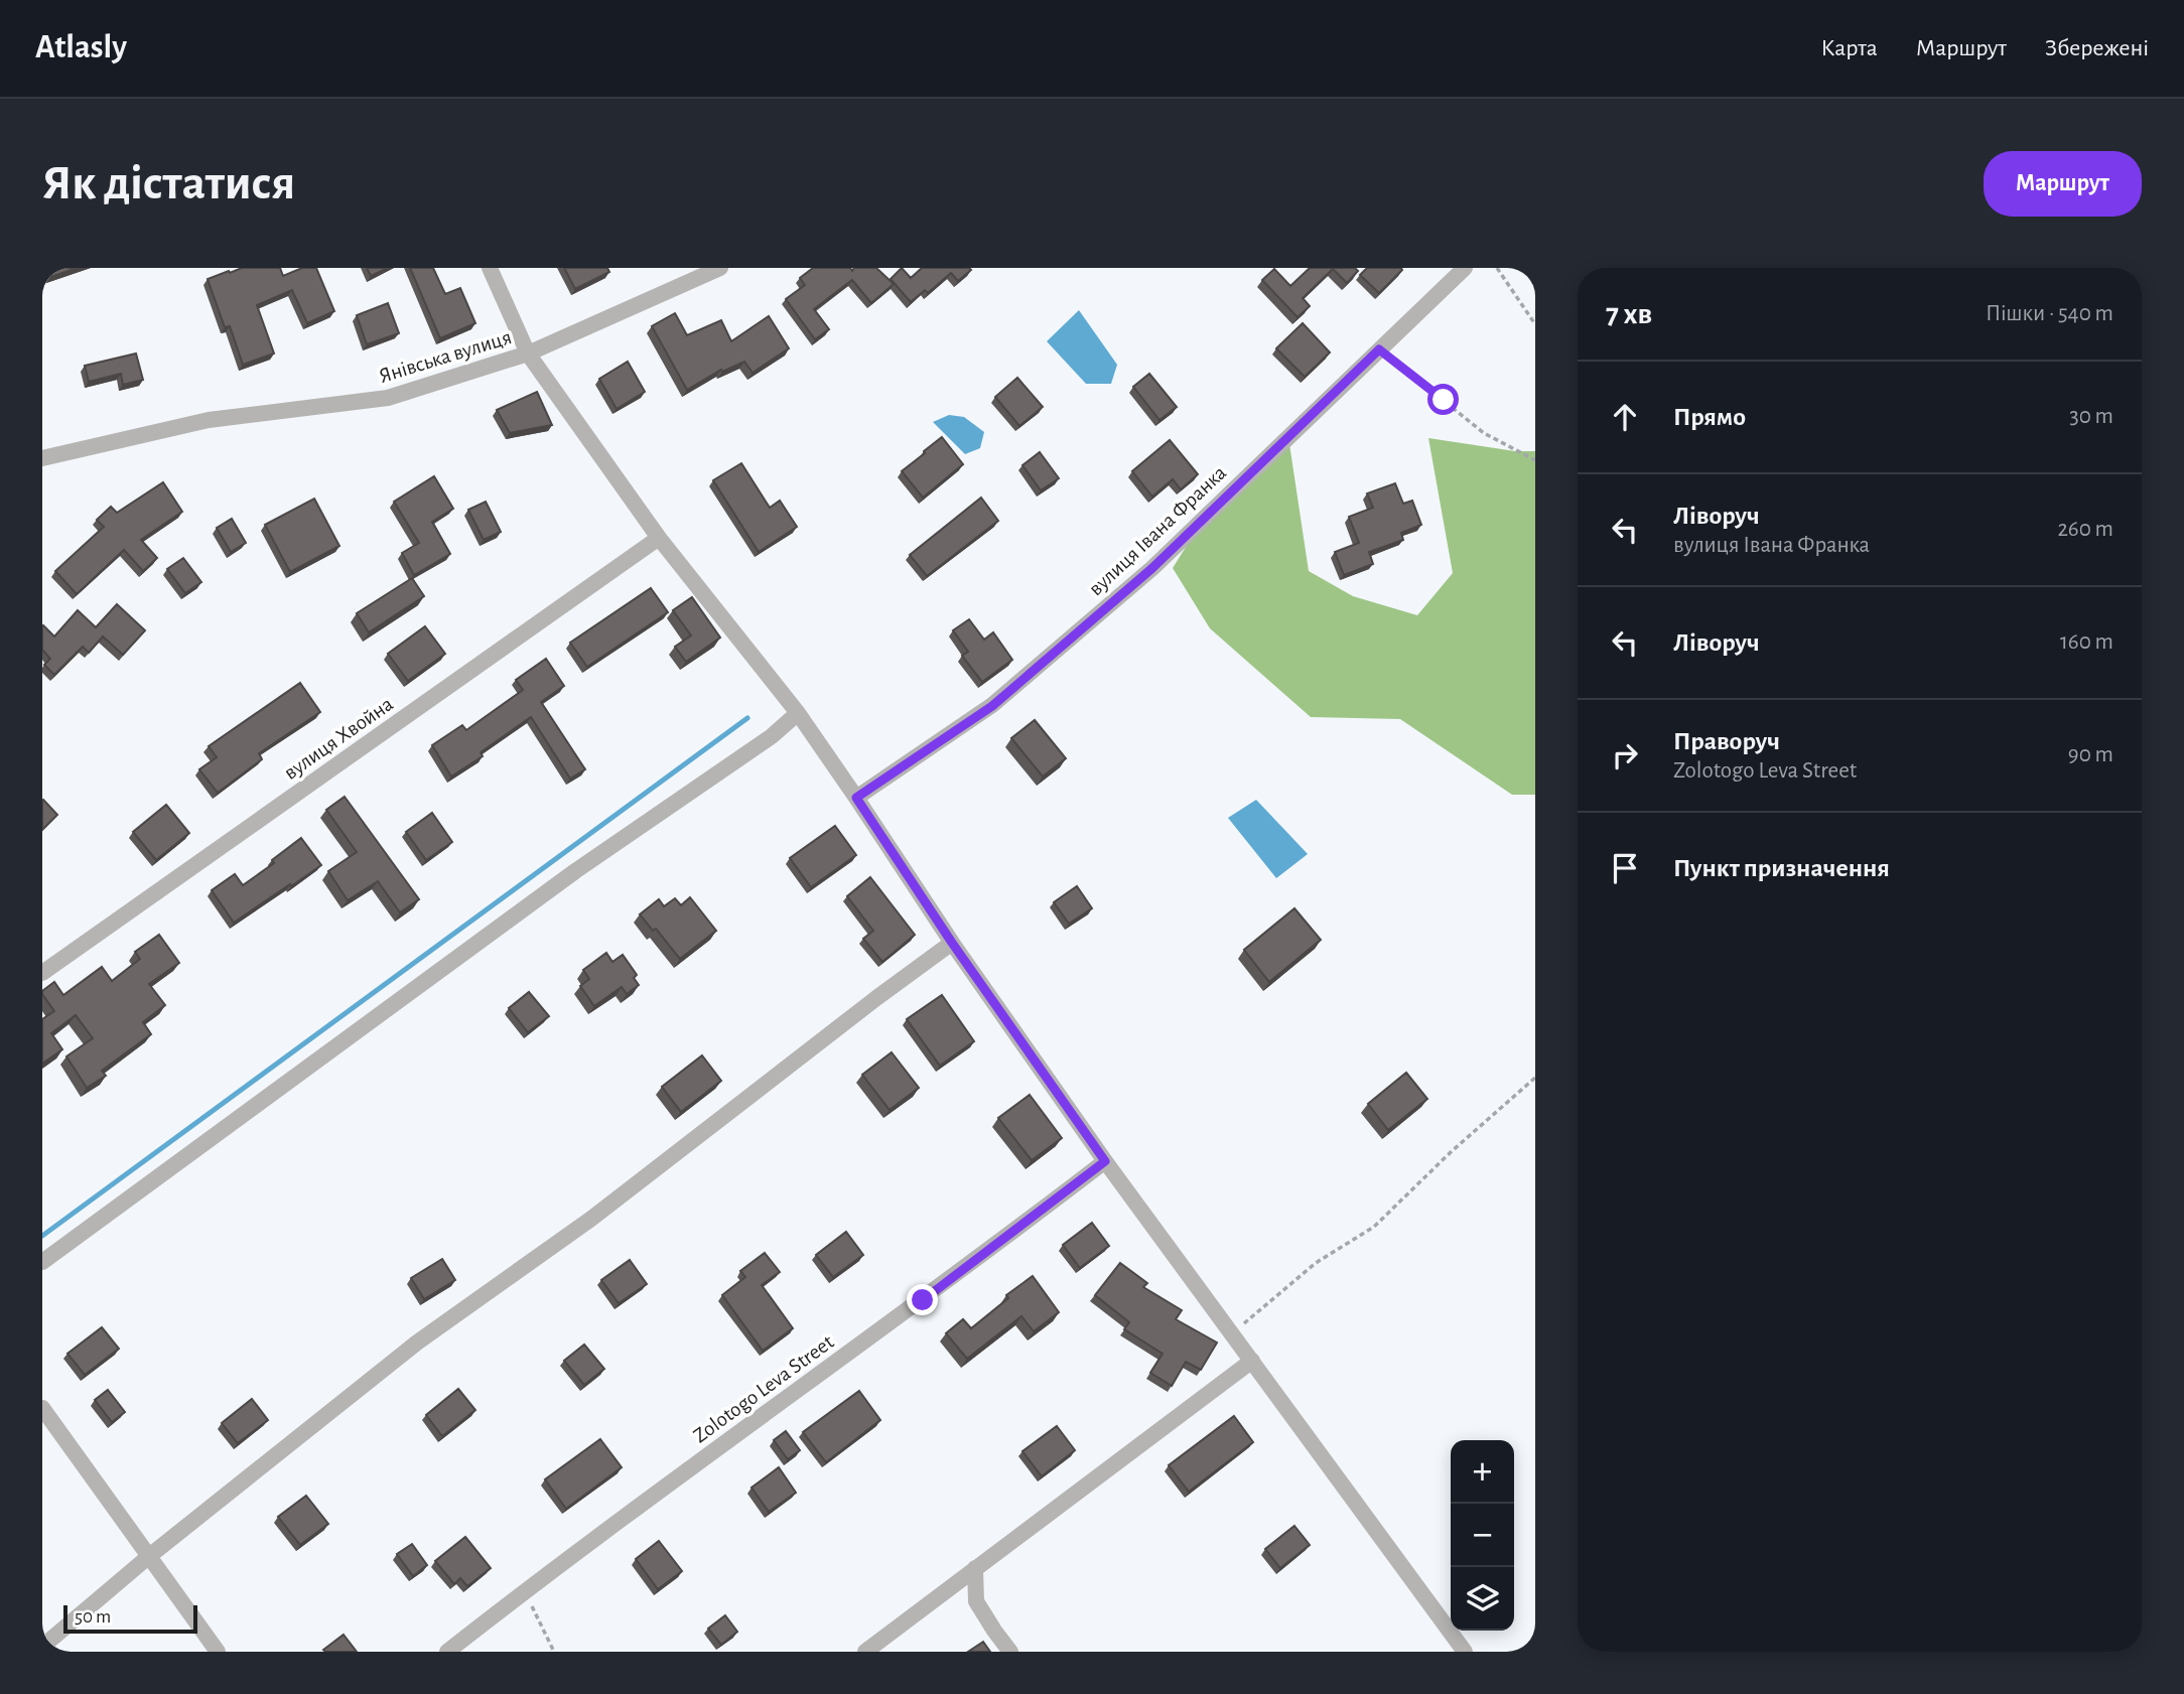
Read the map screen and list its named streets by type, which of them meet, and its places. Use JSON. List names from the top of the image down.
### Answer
{
  "streets": {
    "street": [
      "Янівська вулиця",
      "вулиця Івана Франка",
      "вулиця Хвойна",
      "Zolotogo Leva Street"
    ]
  },
  "scale_bar": "50 m",
  "page": {
    "header": "Atlasly",
    "nav": ["Карта", "Маршрут", "Збережені"],
    "buttons": "Маршрут",
    "title": "Як дістатися",
    "heading": ["7 хв", "Пішки · 540 m"],
    "list": [
      ["Прямо", "30 m"],
      ["Ліворуч", "вулиця Івана Франка", "260 m"],
      ["Ліворуч", "160 m"],
      ["Праворуч", "Zolotogo Leva Street", "90 m"],
      "Пункт призначення"
    ],
    "map_buttons": ["+", "−"],
    "scale": "50 m"
  }
}
